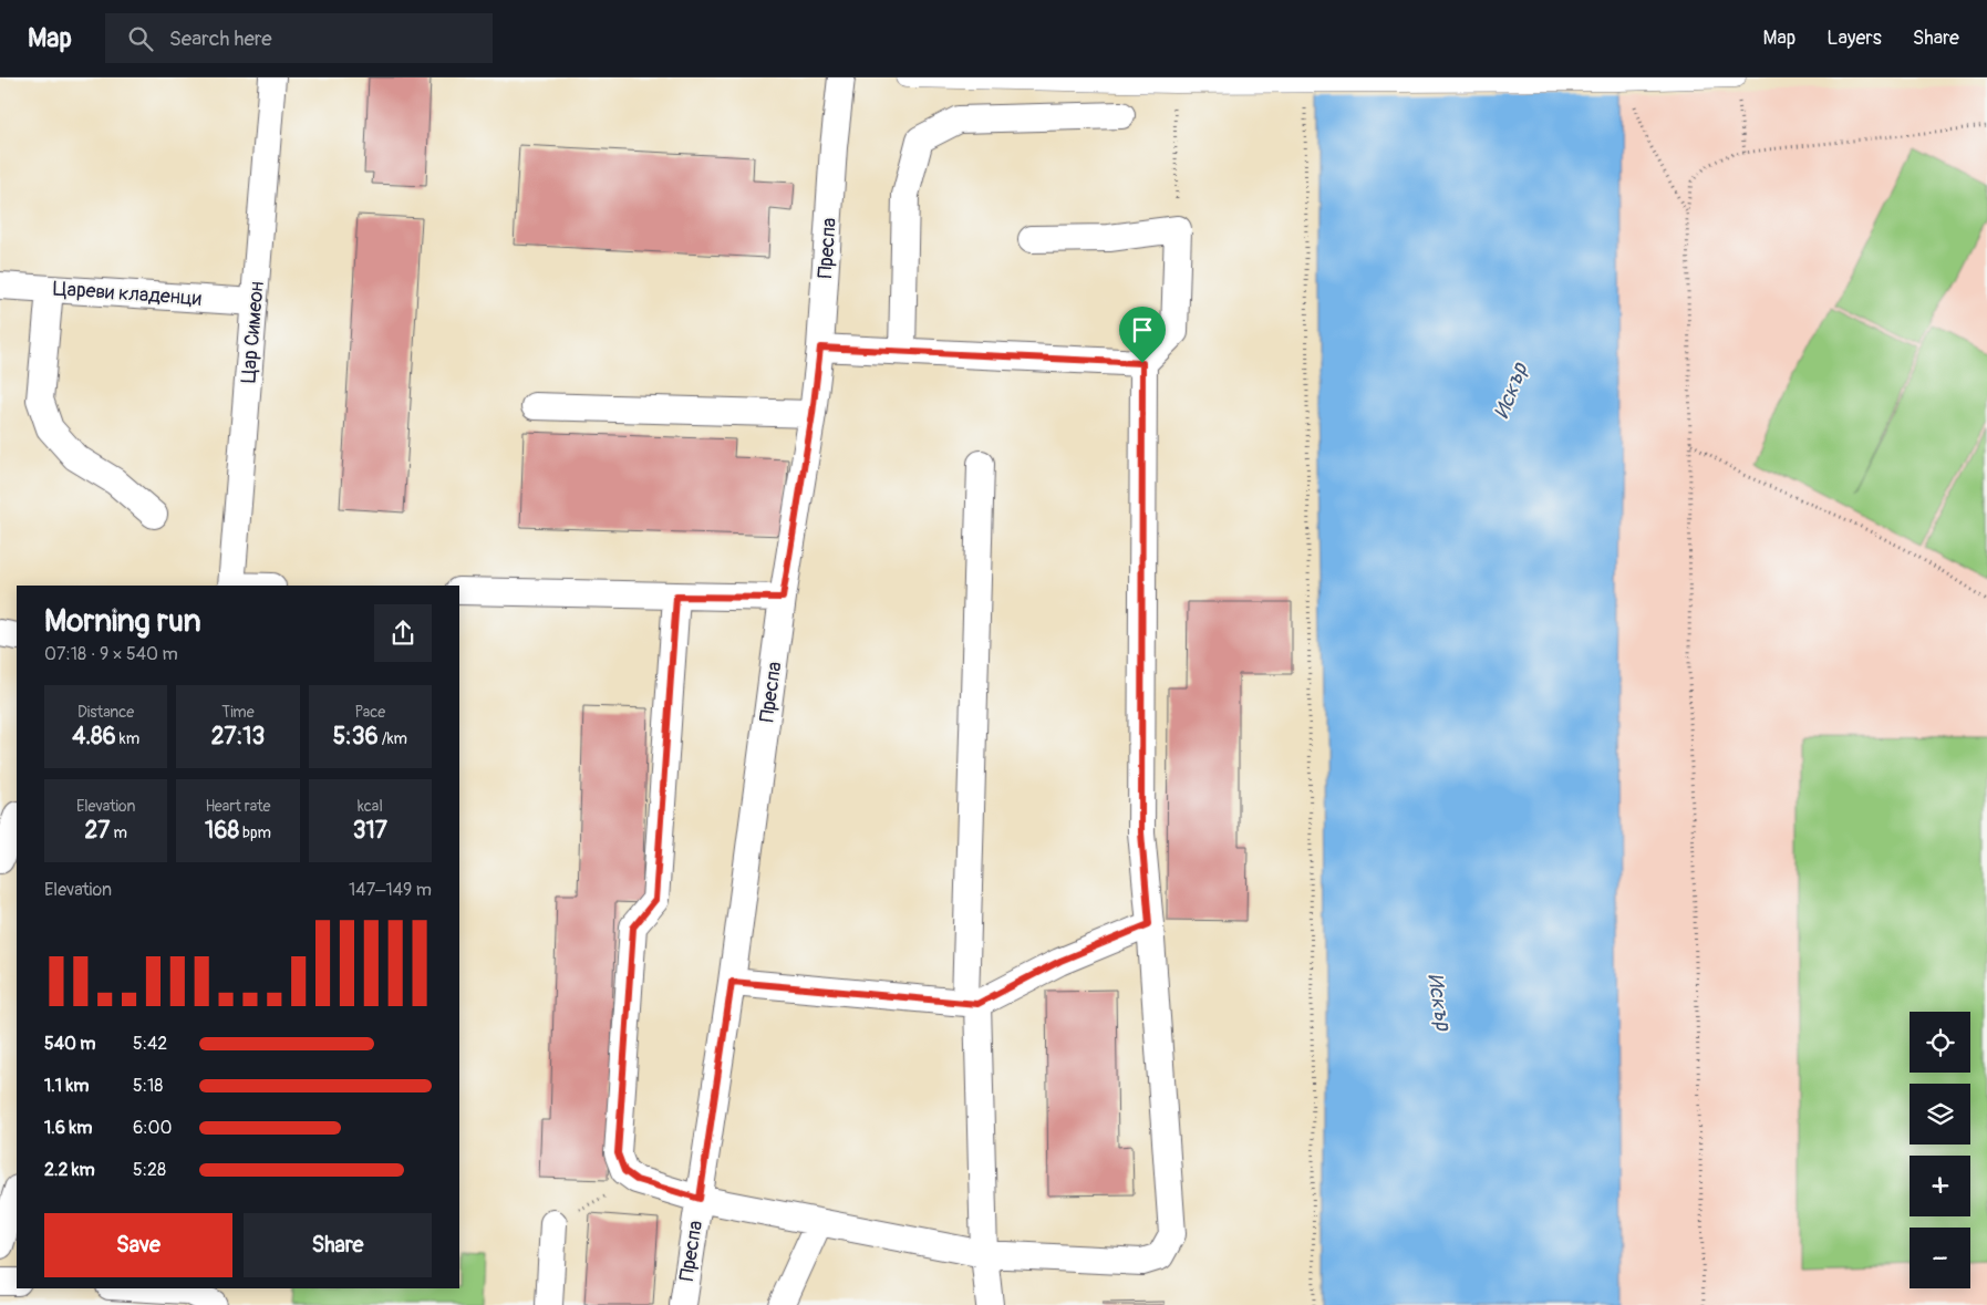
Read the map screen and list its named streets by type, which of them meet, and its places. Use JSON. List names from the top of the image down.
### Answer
{
  "streets": {
    "street": ["Преспа", "Цареви кладенци", "Цар Симеон"]
  },
  "crossings": [
    ["Цареви кладенци", "Цар Симеон"]
  ],
  "water": ["Искър"],
  "page": {
    "header": "Map",
    "search": "Search here",
    "nav": ["Map", "Layers", "Share"],
    "heading": ["Morning run", "07:18 · 9 × 540 m"],
    "stats": [
      ["Distance", "4.86 km"],
      ["Time", "27:13"],
      ["Pace", "5:36 /km"],
      ["Elevation", "27 m"],
      ["Heart rate", "168 bpm"],
      ["kcal", "317"]
    ],
    "chart": ["Elevation", "147–149 m"],
    "map_buttons": ["+", "−"],
    "list": [
      {
        "name": "540 m",
        "note": "5:42"
      },
      {
        "name": "1.1 km",
        "note": "5:18"
      },
      {
        "name": "1.6 km",
        "note": "6:00"
      },
      {
        "name": "2.2 km",
        "note": "5:28"
      }
    ],
    "buttons": ["Save", "Share"]
  }
}
